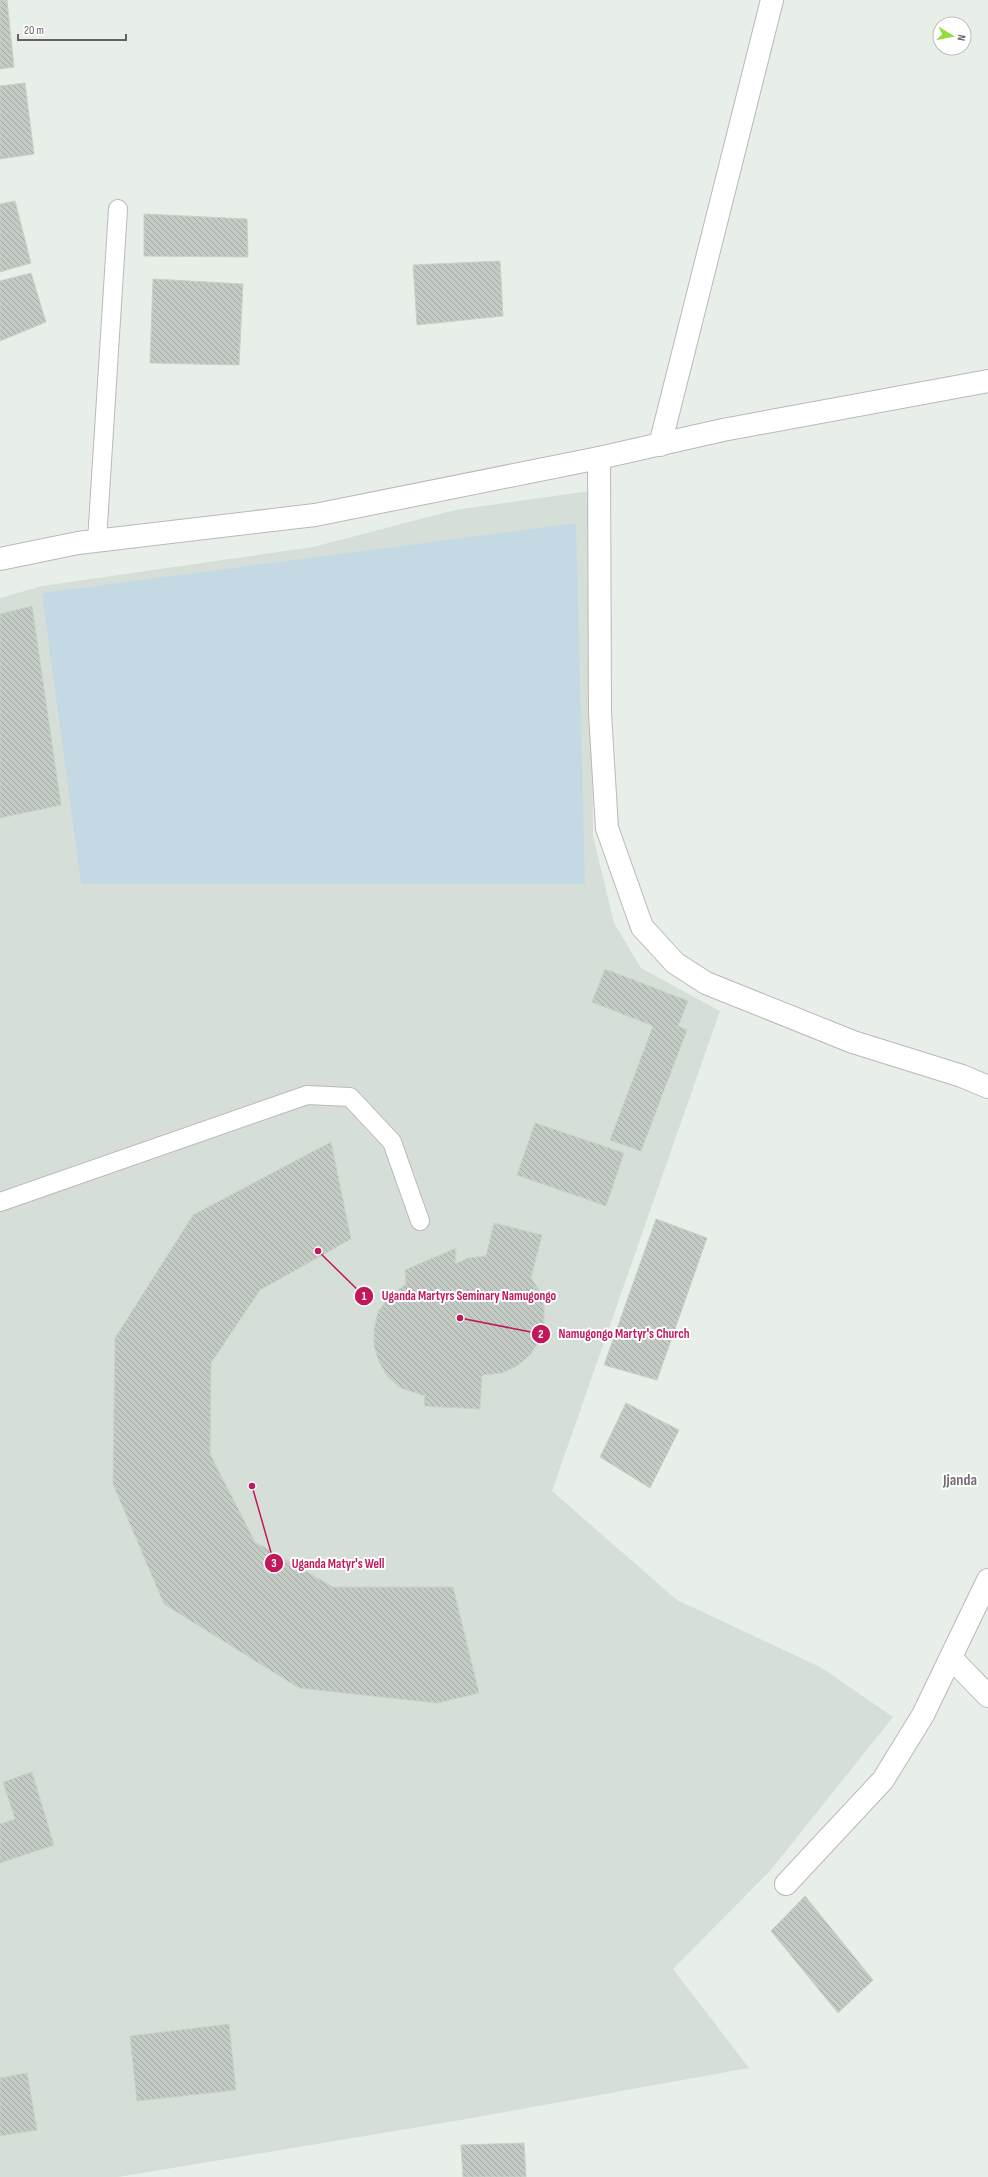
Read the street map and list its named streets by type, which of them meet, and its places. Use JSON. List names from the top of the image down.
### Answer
{
  "districts": ["Jjanda"],
  "places": ["Uganda Martyrs Seminary Namugongo", "Namugongo Martyr's Church", "Uganda Matyr's Well"],
  "scale_bar": "20 m",
  "north": "right"
}
